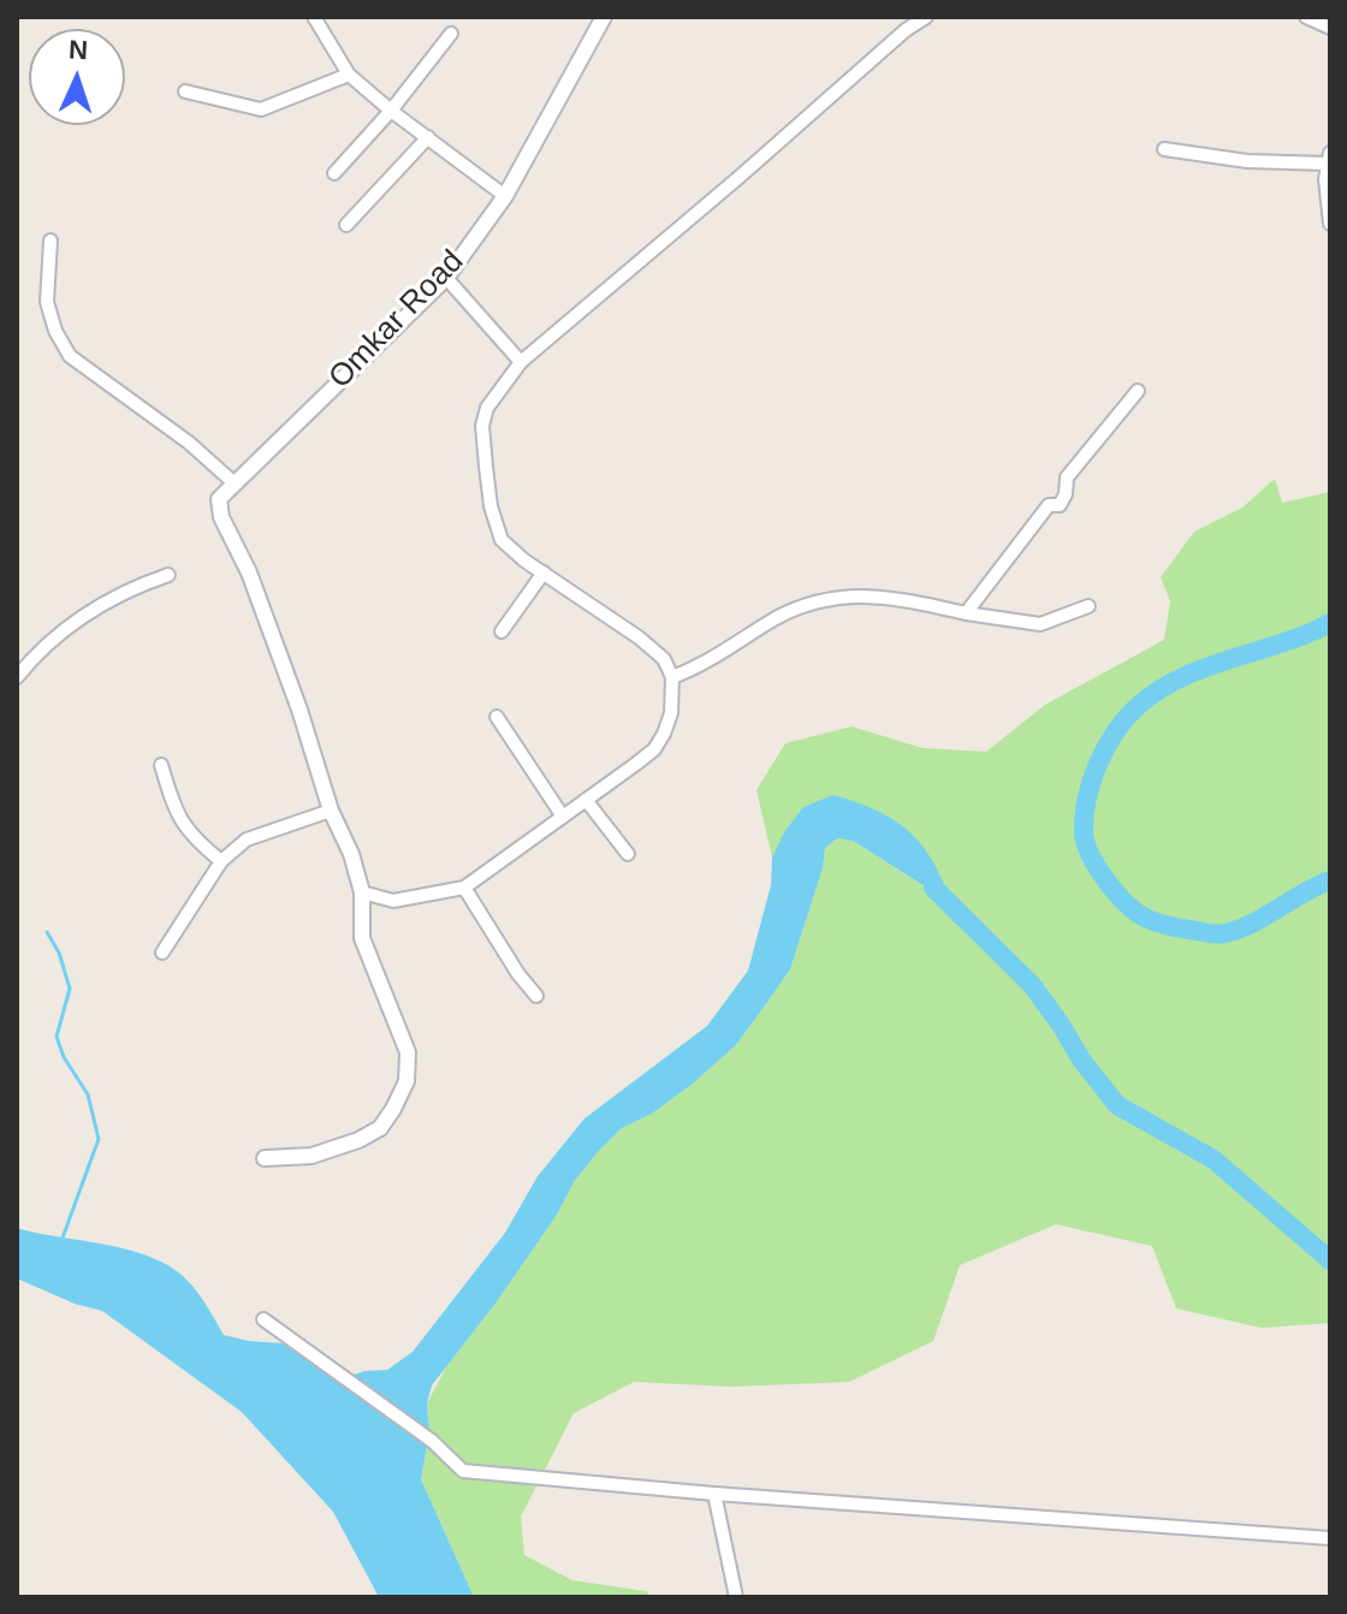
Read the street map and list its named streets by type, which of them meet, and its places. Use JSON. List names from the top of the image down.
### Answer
{
  "streets": {
    "street": ["Omkar Road"]
  },
  "north": "top"
}
